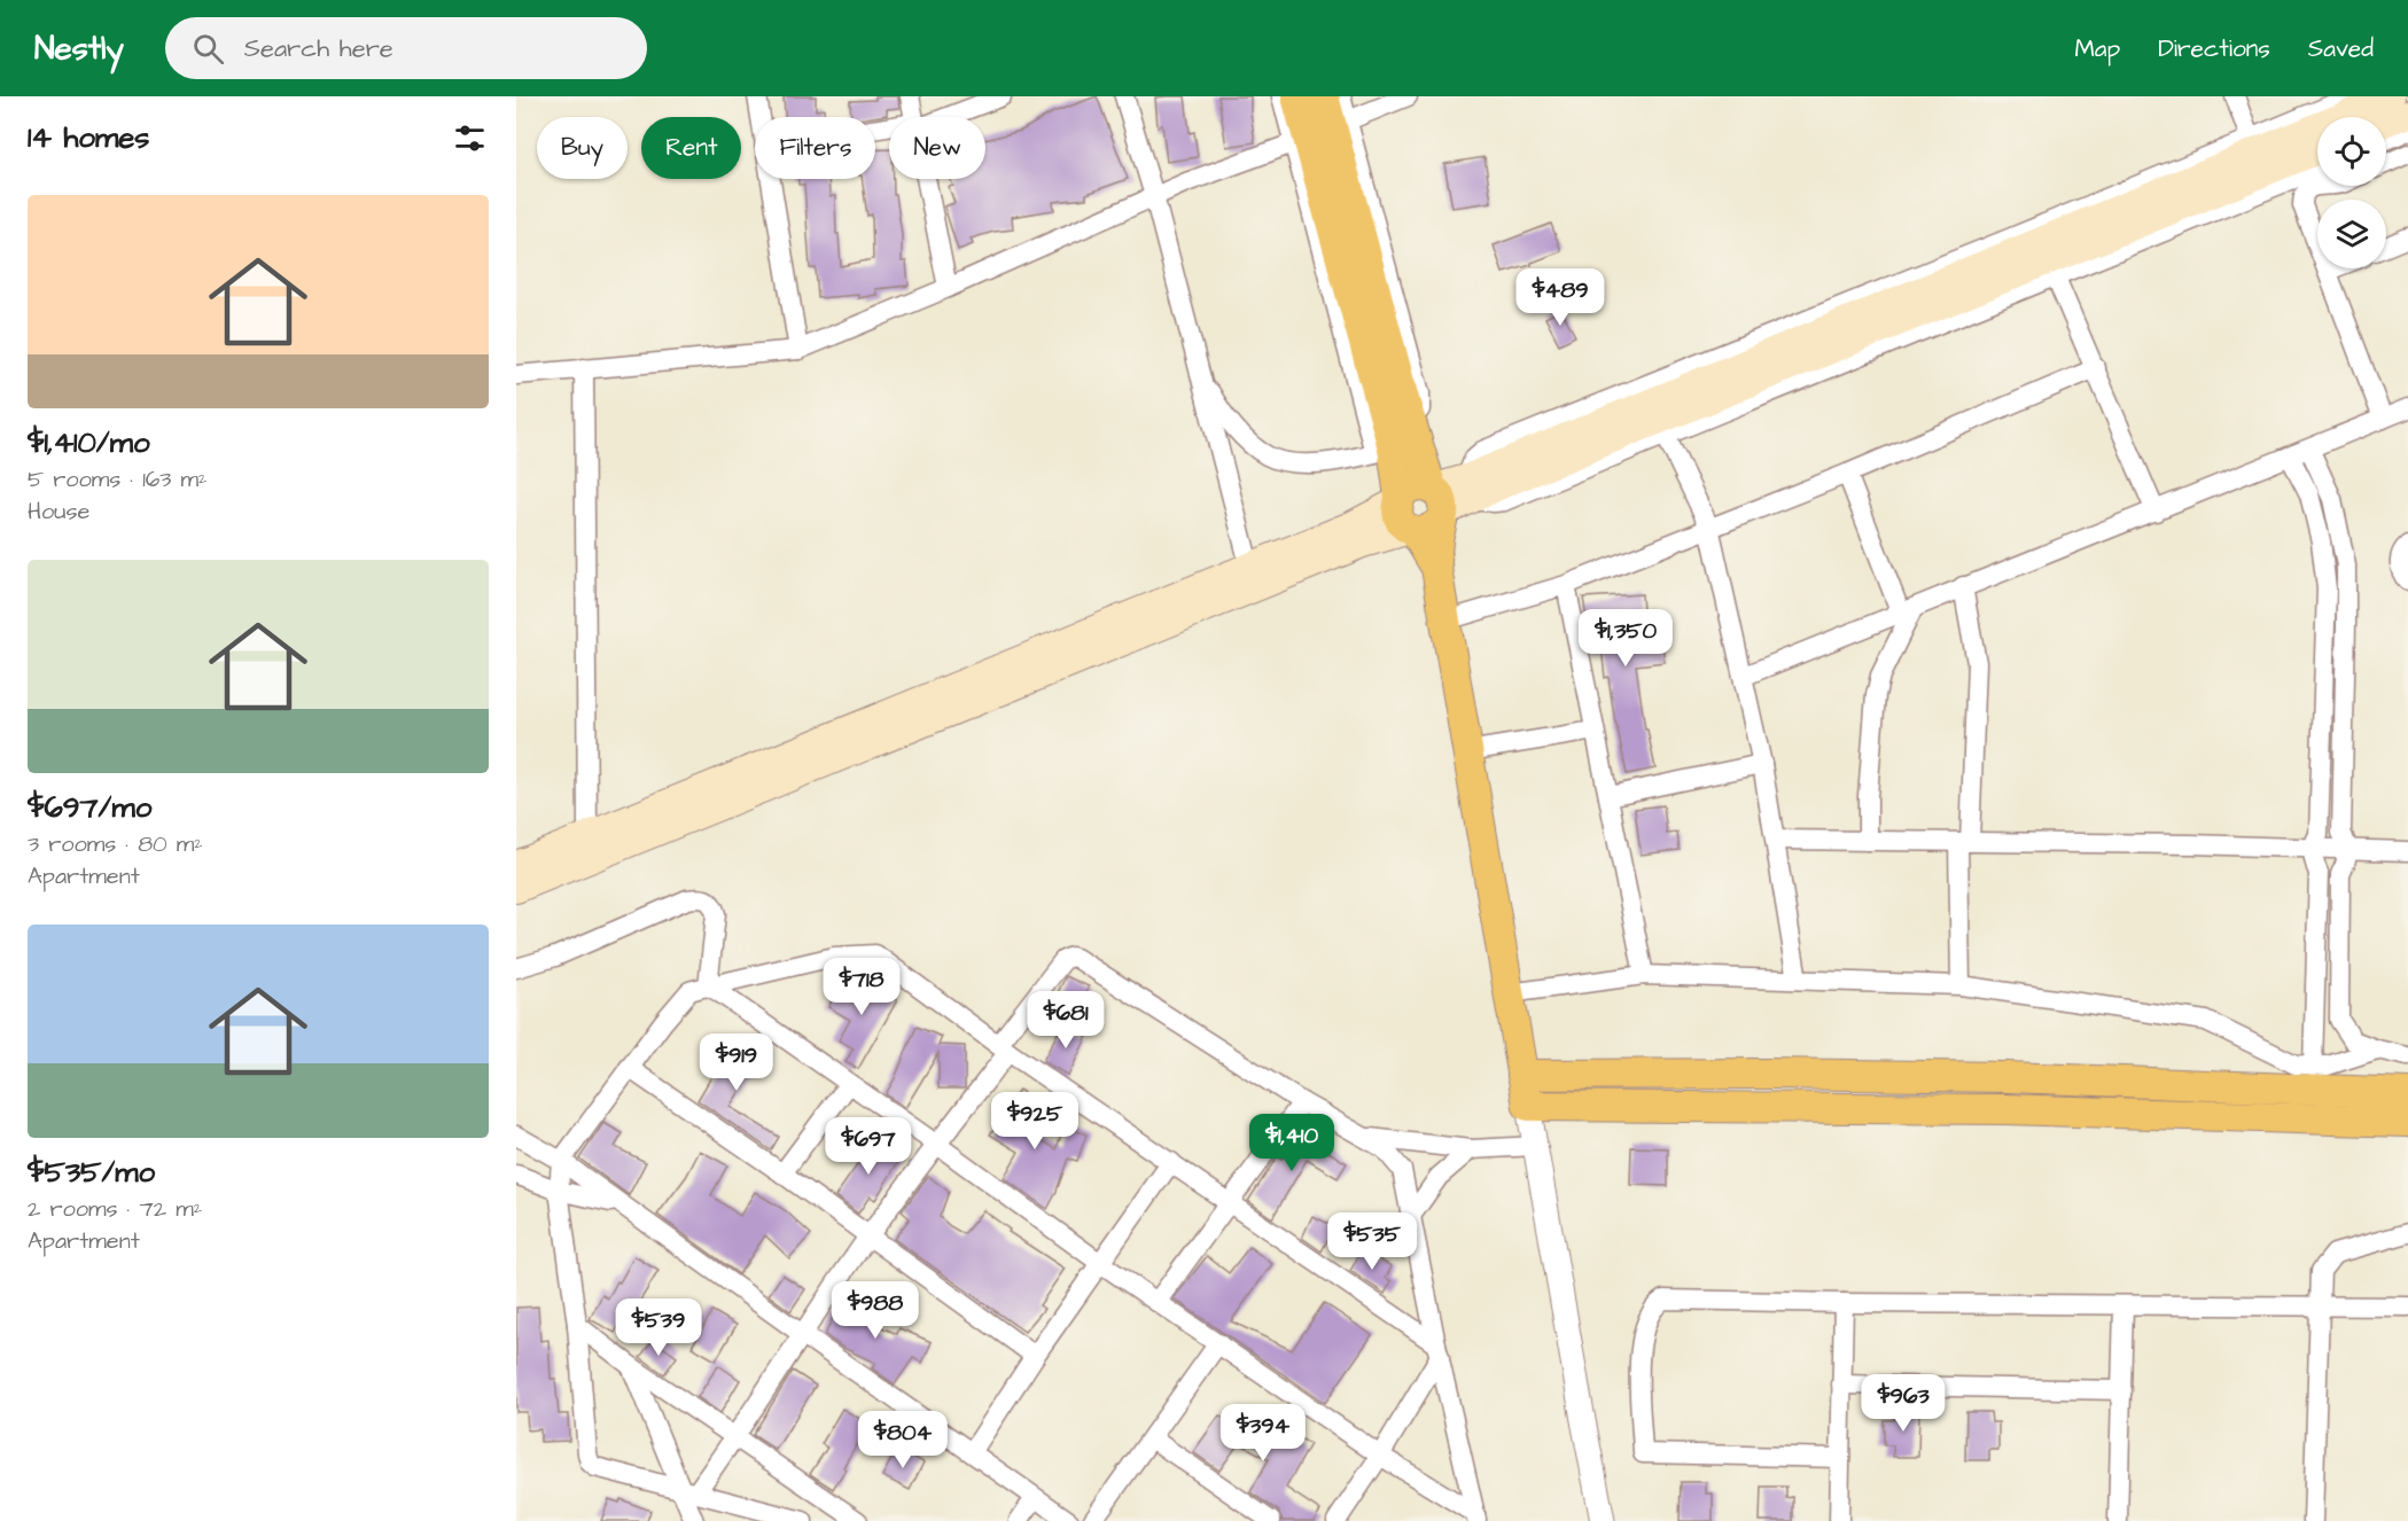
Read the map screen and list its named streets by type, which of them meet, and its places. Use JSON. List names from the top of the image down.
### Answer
{
  "page": {
    "header": "Nestly",
    "search": "Search here",
    "nav": ["Map", "Directions", "Saved"],
    "heading": "14 homes",
    "chip": [
      "Buy",
      "Rent",
      "Filters",
      "New"
    ],
    "list": [
      {
        "name": "$1,410/mo",
        "note": "5 rooms · 163 m² · House"
      },
      {
        "name": "$697/mo",
        "note": "3 rooms · 80 m² · Apartment"
      },
      {
        "name": "$535/mo",
        "note": "2 rooms · 72 m² · Apartment"
      }
    ],
    "price": [
      "$489",
      "$1,350",
      "$718",
      "$681",
      "$919",
      "$925",
      "$1,410",
      "$697",
      "$535",
      "$988",
      "$539",
      "$963",
      "$394",
      "$804"
    ]
  }
}
